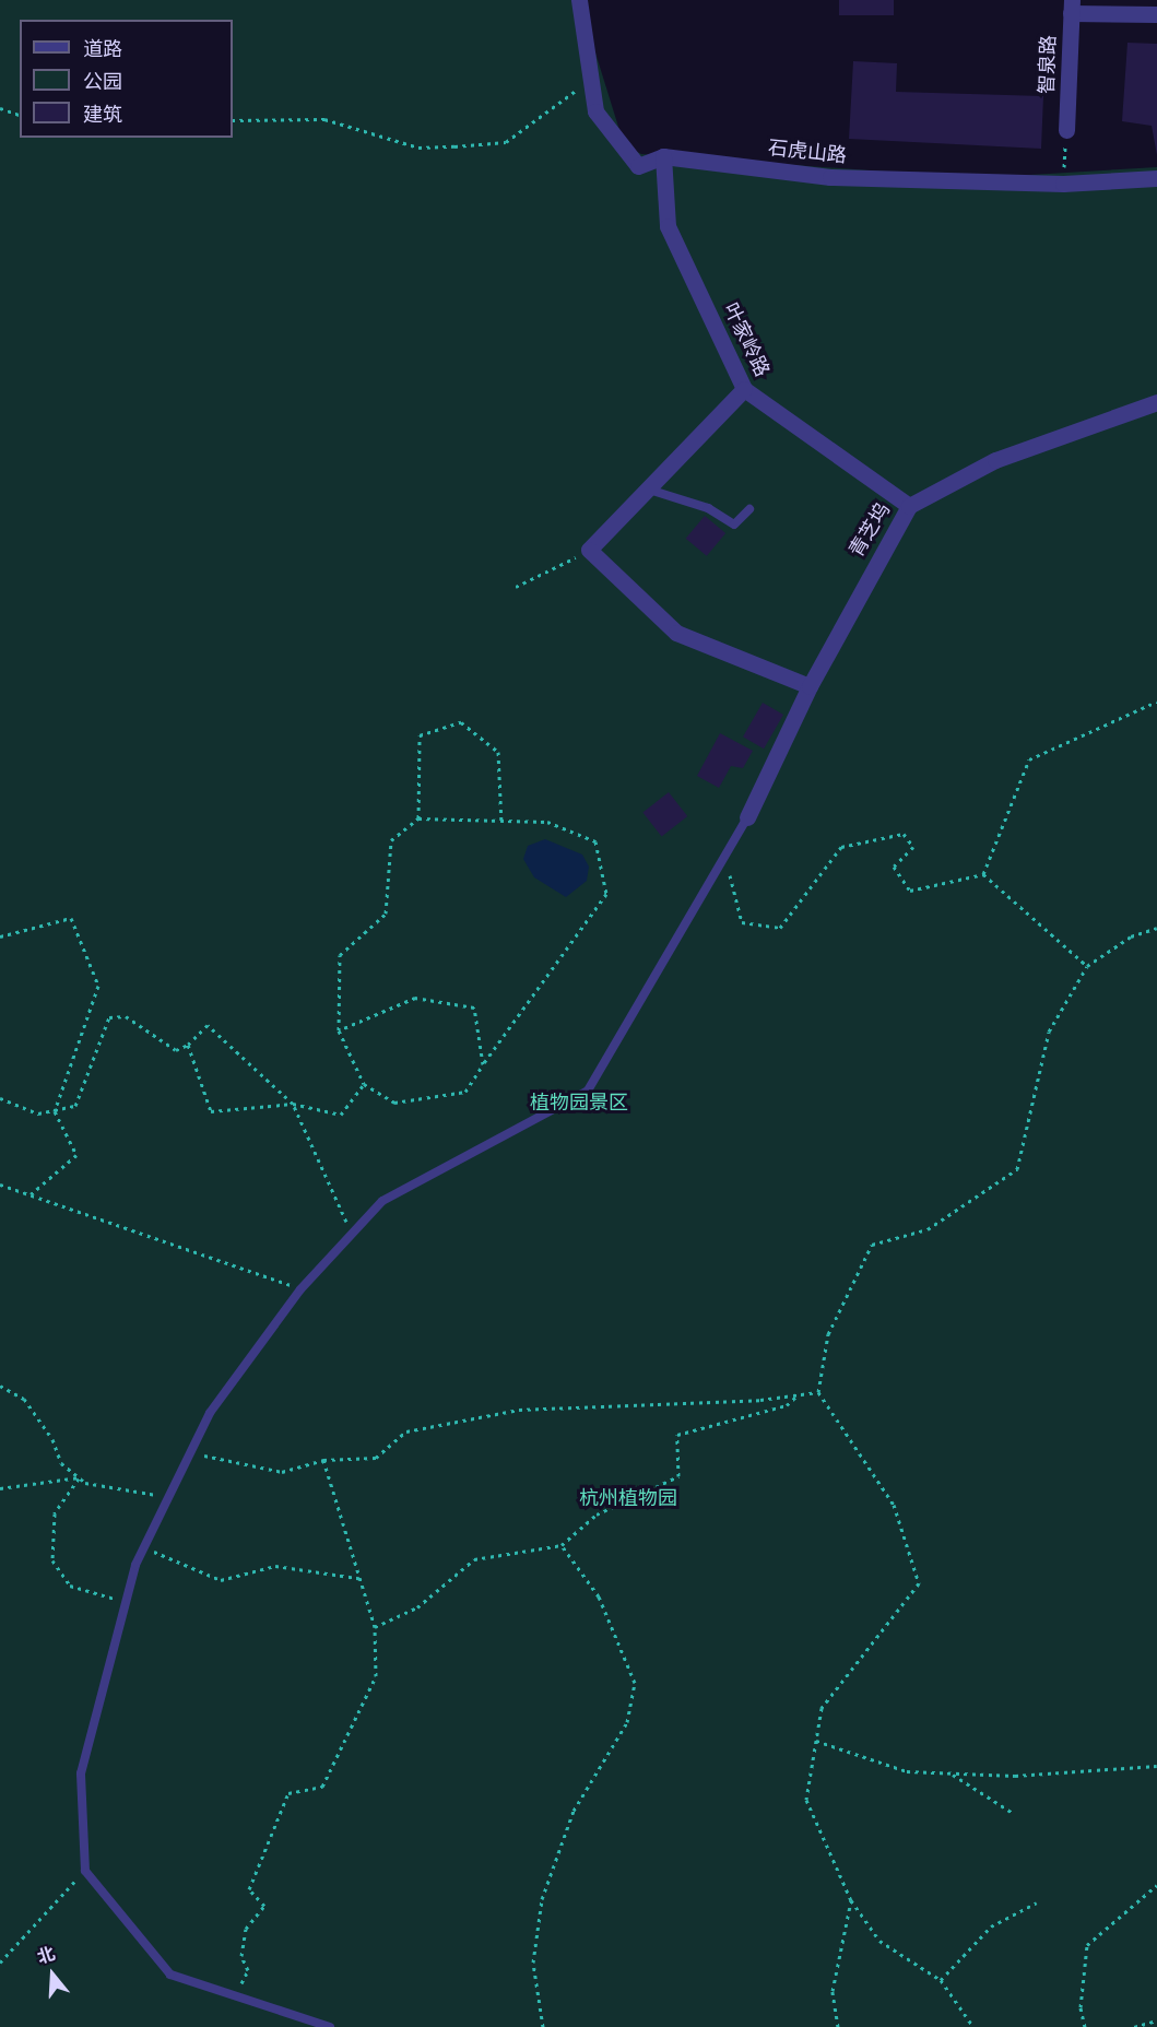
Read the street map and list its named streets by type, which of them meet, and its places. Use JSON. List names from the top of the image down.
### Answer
{
  "streets": {
    "street": [
      "智泉路",
      "石虎山路",
      "叶家岭路",
      "青芝坞"
    ]
  },
  "crossings": [
    ["石虎山路", "叶家岭路"],
    ["叶家岭路", "青芝坞"]
  ],
  "parks": ["植物园景区", "杭州植物园"],
  "legend": ["道路", "公园", "建筑"],
  "north": "top"
}
